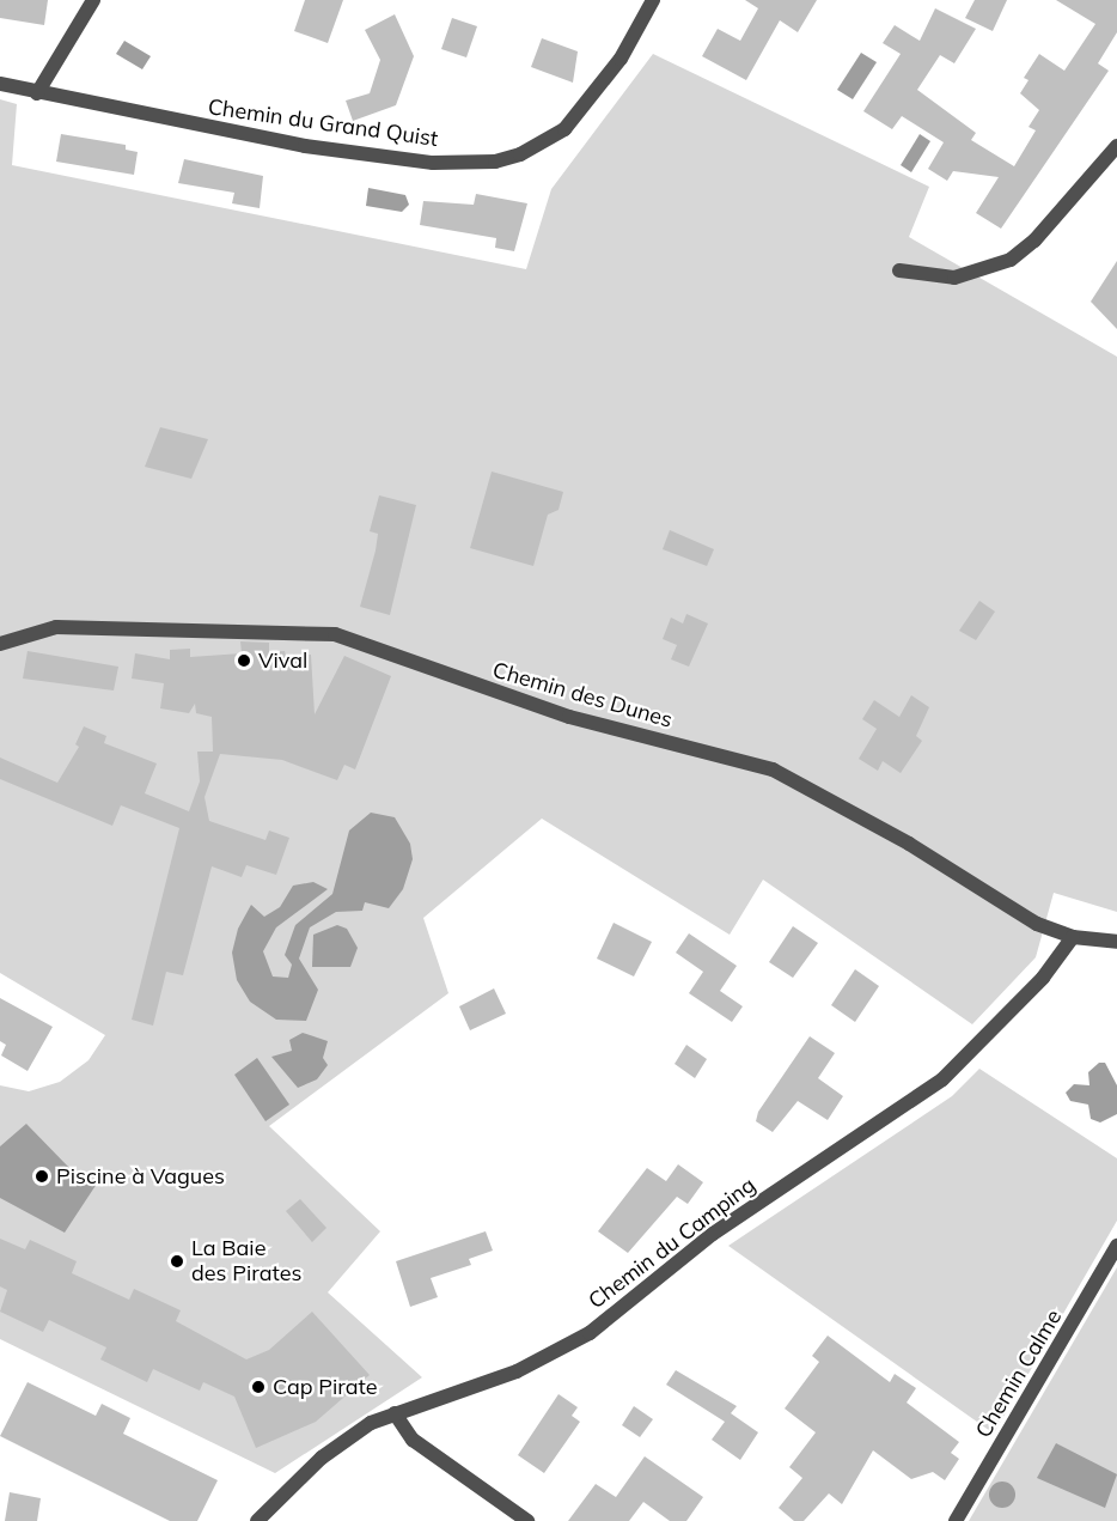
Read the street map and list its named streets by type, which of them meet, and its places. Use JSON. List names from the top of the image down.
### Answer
{
  "streets": {
    "street": [
      "Chemin du Grand Quist",
      "Chemin des Dunes",
      "Chemin du Camping",
      "Chemin Calme"
    ]
  },
  "crossings": [
    ["Chemin des Dunes", "Chemin du Camping"]
  ],
  "places": [
    "Vival",
    "Piscine à Vagues",
    "La Baie des Pirates",
    "Cap Pirate"
  ]
}
